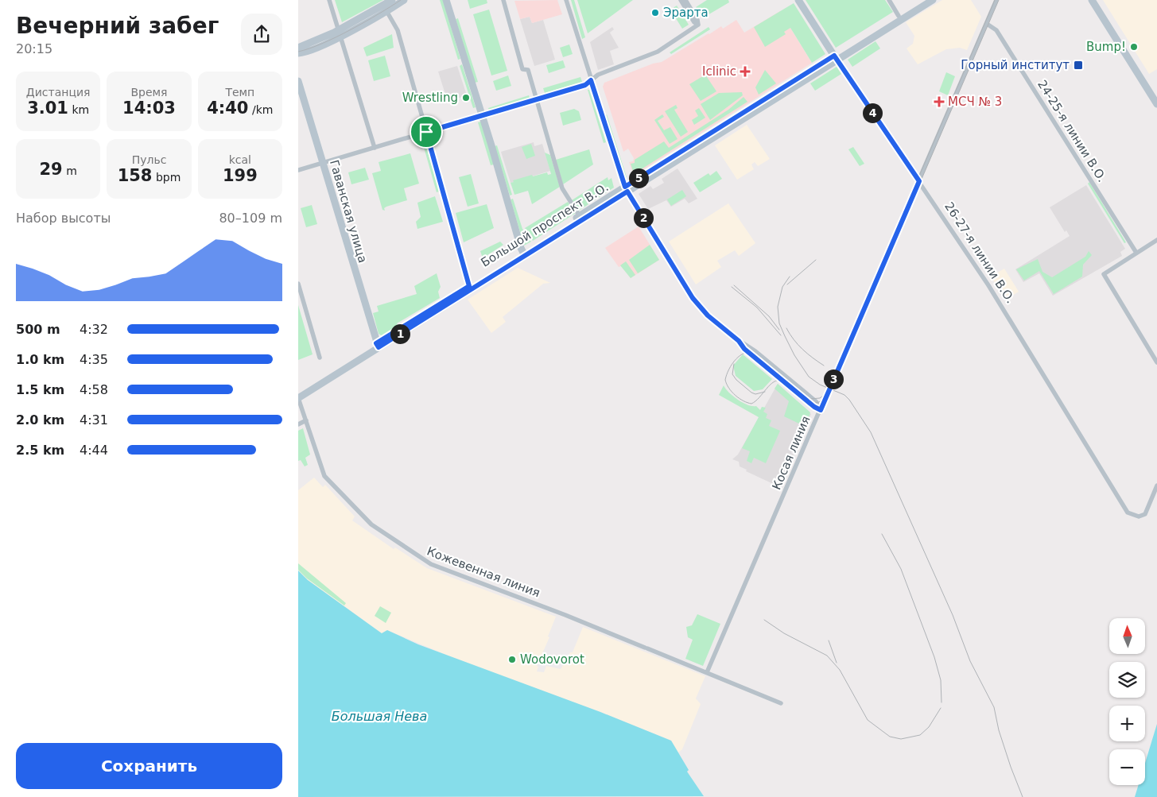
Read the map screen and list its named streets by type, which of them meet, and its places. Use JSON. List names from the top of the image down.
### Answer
{
  "streets": {
    "main road": ["Гаванская улица", "Большой проспект В.О.", "26-27-я линии В.О."],
    "street": ["24-25-я линии В.О.", "Косая линия", "Кожевенная линия"]
  },
  "crossings": [
    ["24-25-я линии В.О.", "Косая линия"],
    ["Гаванская улица", "Большой проспект В.О."],
    ["Большой проспект В.О.", "26-27-я линии В.О."],
    ["Большой проспект В.О.", "Кожевенная линия"],
    ["26-27-я линии В.О.", "Косая линия"],
    ["Косая линия", "Кожевенная линия"]
  ],
  "water": ["Большая Нева"],
  "places": {
    "other": [
      "Эрарта",
      "Bump!",
      "Wrestling",
      "Wodovorot"
    ],
    "transit": ["Горный институт"],
    "health": ["Iclinic", "МСЧ № 3"]
  },
  "north": "top",
  "page": {
    "heading": ["Вечерний забег", "20:15"],
    "stats": [
      ["Дистанция", "3.01 km"],
      ["Время", "14:03"],
      ["Темп", "4:40 /km"],
      ["29 m"],
      ["Пульс", "158 bpm"],
      ["kcal", "199"]
    ],
    "pins": [
      "4",
      "5",
      "2",
      "1",
      "3"
    ],
    "chart": ["Набор высоты", "80–109 m"],
    "list": [
      {
        "name": "500 m",
        "note": "4:32"
      },
      {
        "name": "1.0 km",
        "note": "4:35"
      },
      {
        "name": "1.5 km",
        "note": "4:58"
      },
      {
        "name": "2.0 km",
        "note": "4:31"
      },
      {
        "name": "2.5 km",
        "note": "4:44"
      }
    ],
    "map_buttons": ["+", "−"],
    "buttons": "Сохранить"
  }
}
